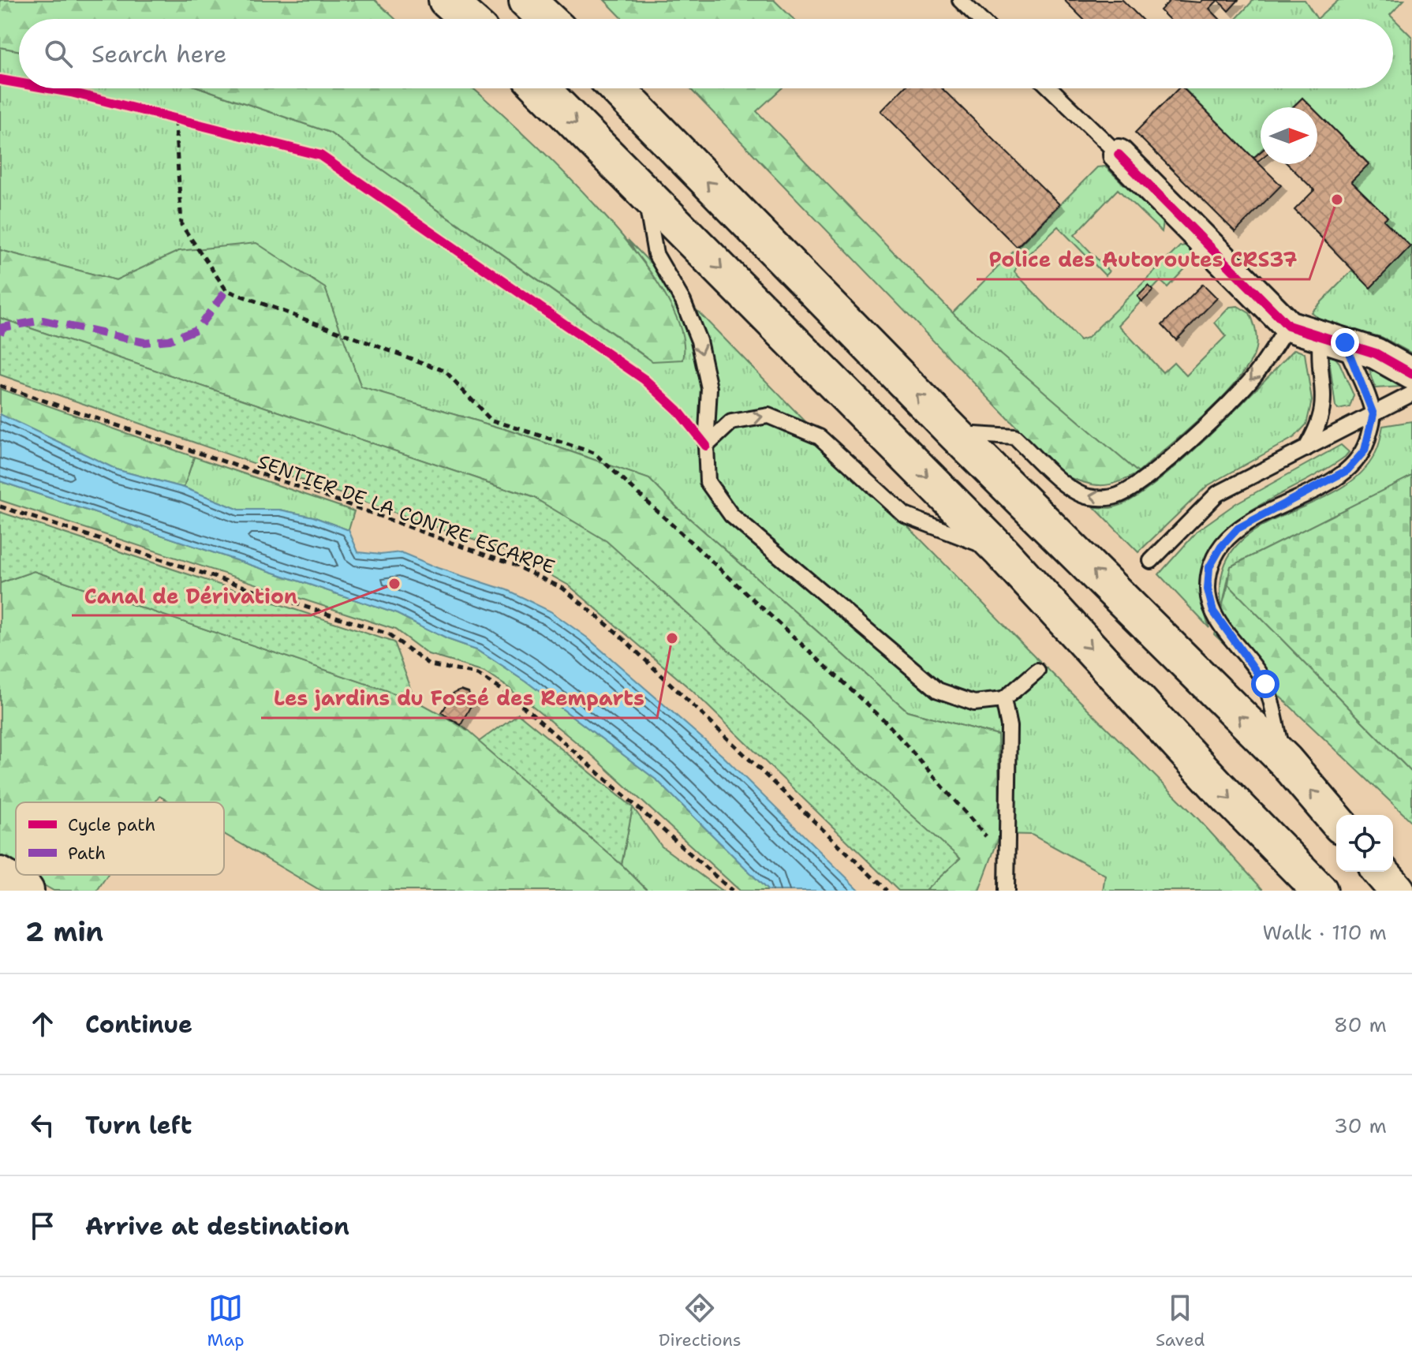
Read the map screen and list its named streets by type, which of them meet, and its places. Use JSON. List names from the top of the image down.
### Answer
{
  "streets": {
    "path": ["SENTIER DE LA CONTRE ESCARPE"]
  },
  "places": ["Police des Autoroutes CRS37", "Canal de Dérivation", "Les jardins du Fossé des Remparts"],
  "legend": ["Cycle path", "Path"],
  "north": "right",
  "page": {
    "search": "Search here",
    "heading": ["2 min", "Walk · 110 m"],
    "list": [
      ["Continue", "80 m"],
      ["Turn left", "30 m"],
      "Arrive at destination"
    ],
    "nav": ["Map", "Directions", "Saved"]
  }
}
